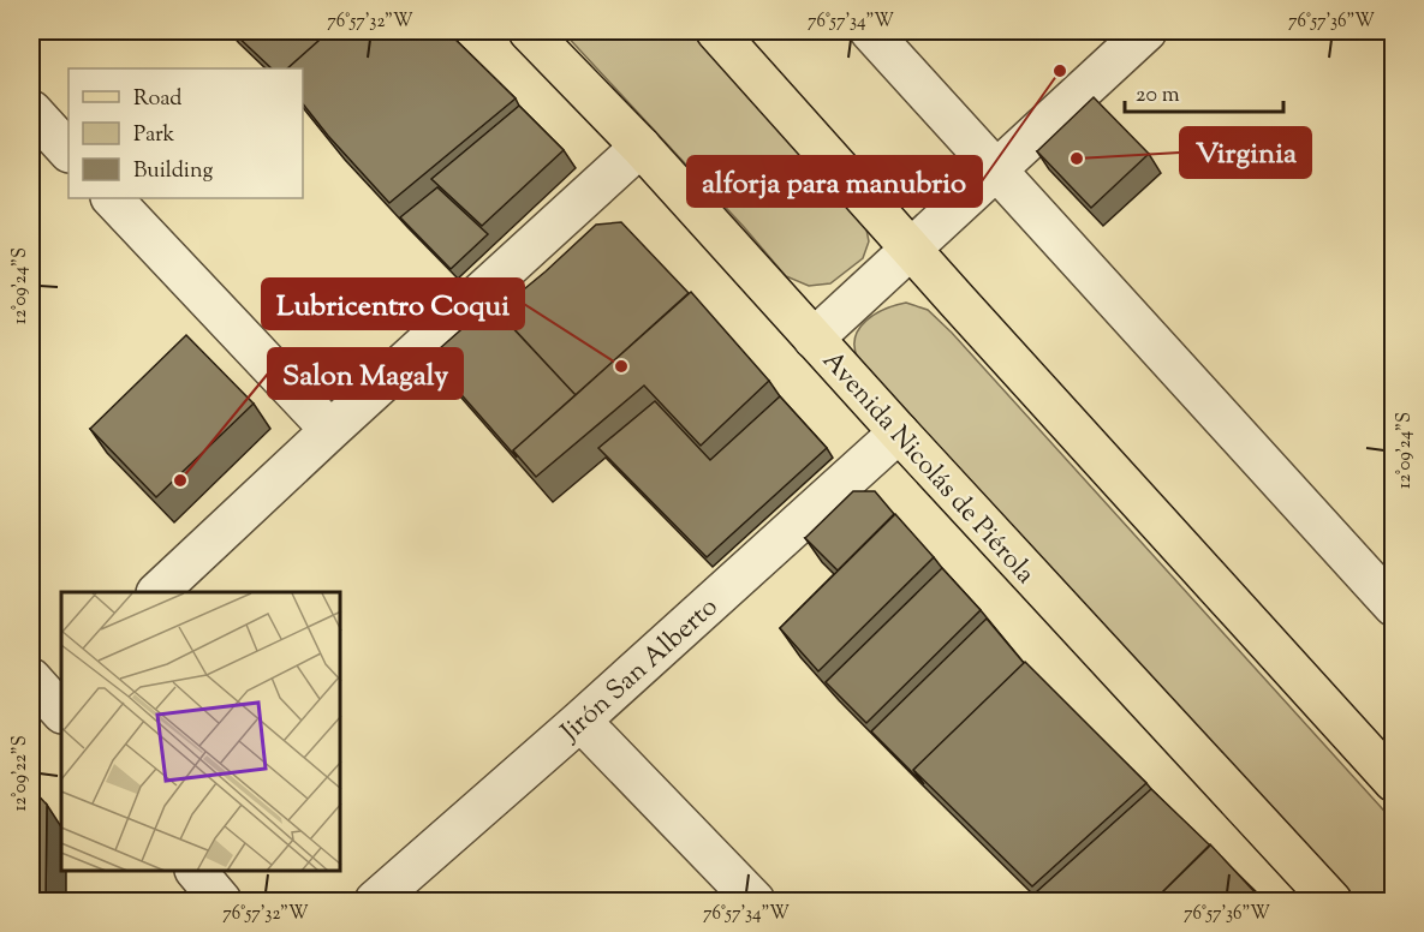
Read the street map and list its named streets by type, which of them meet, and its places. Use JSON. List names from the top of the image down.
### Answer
{
  "streets": {
    "main road": ["Avenida Nicolás de Piérola"],
    "street": ["Jirón San Alberto"]
  },
  "crossings": [
    ["Avenida Nicolás de Piérola", "Jirón San Alberto"]
  ],
  "places": [
    "alforja para manubrio",
    "Virginia",
    "Lubricentro Coqui",
    "Salon Magaly"
  ],
  "legend": ["Road", "Park", "Building"],
  "scale_bar": "20 m",
  "coordinates": [
    "76°57'32\"W",
    "76°57'34\"W",
    "76°57'36\"W",
    "12°09'24\"S",
    "12°09'22\"S"
  ]
}
